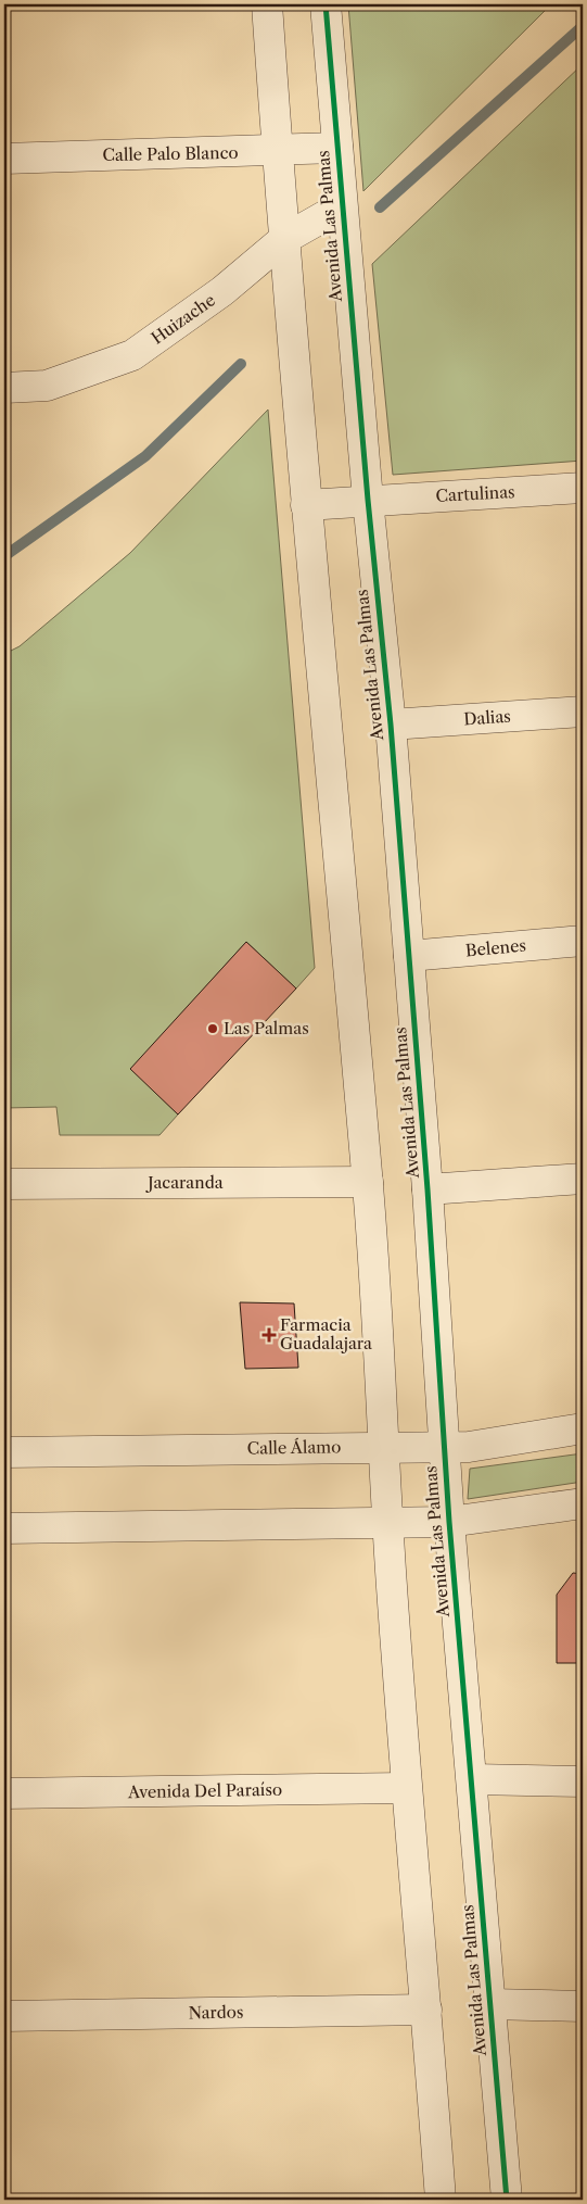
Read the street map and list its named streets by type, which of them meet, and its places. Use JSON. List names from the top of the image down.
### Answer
{
  "streets": {
    "street": [
      "Calle Palo Blanco",
      "Avenida Las Palmas",
      "Huizache",
      "Cartulinas",
      "Dalias",
      "Belenes",
      "Jacaranda",
      "Calle Álamo",
      "Avenida Del Paraíso",
      "Nardos"
    ]
  },
  "crossings": [
    ["Calle Palo Blanco", "Avenida Las Palmas"],
    ["Avenida Las Palmas", "Huizache"],
    ["Avenida Las Palmas", "Cartulinas"],
    ["Avenida Las Palmas", "Dalias"],
    ["Avenida Las Palmas", "Belenes"],
    ["Avenida Las Palmas", "Calle Álamo"]
  ],
  "places": {
    "other": ["Las Palmas"],
    "health": ["Farmacia Guadalajara"]
  }
}
